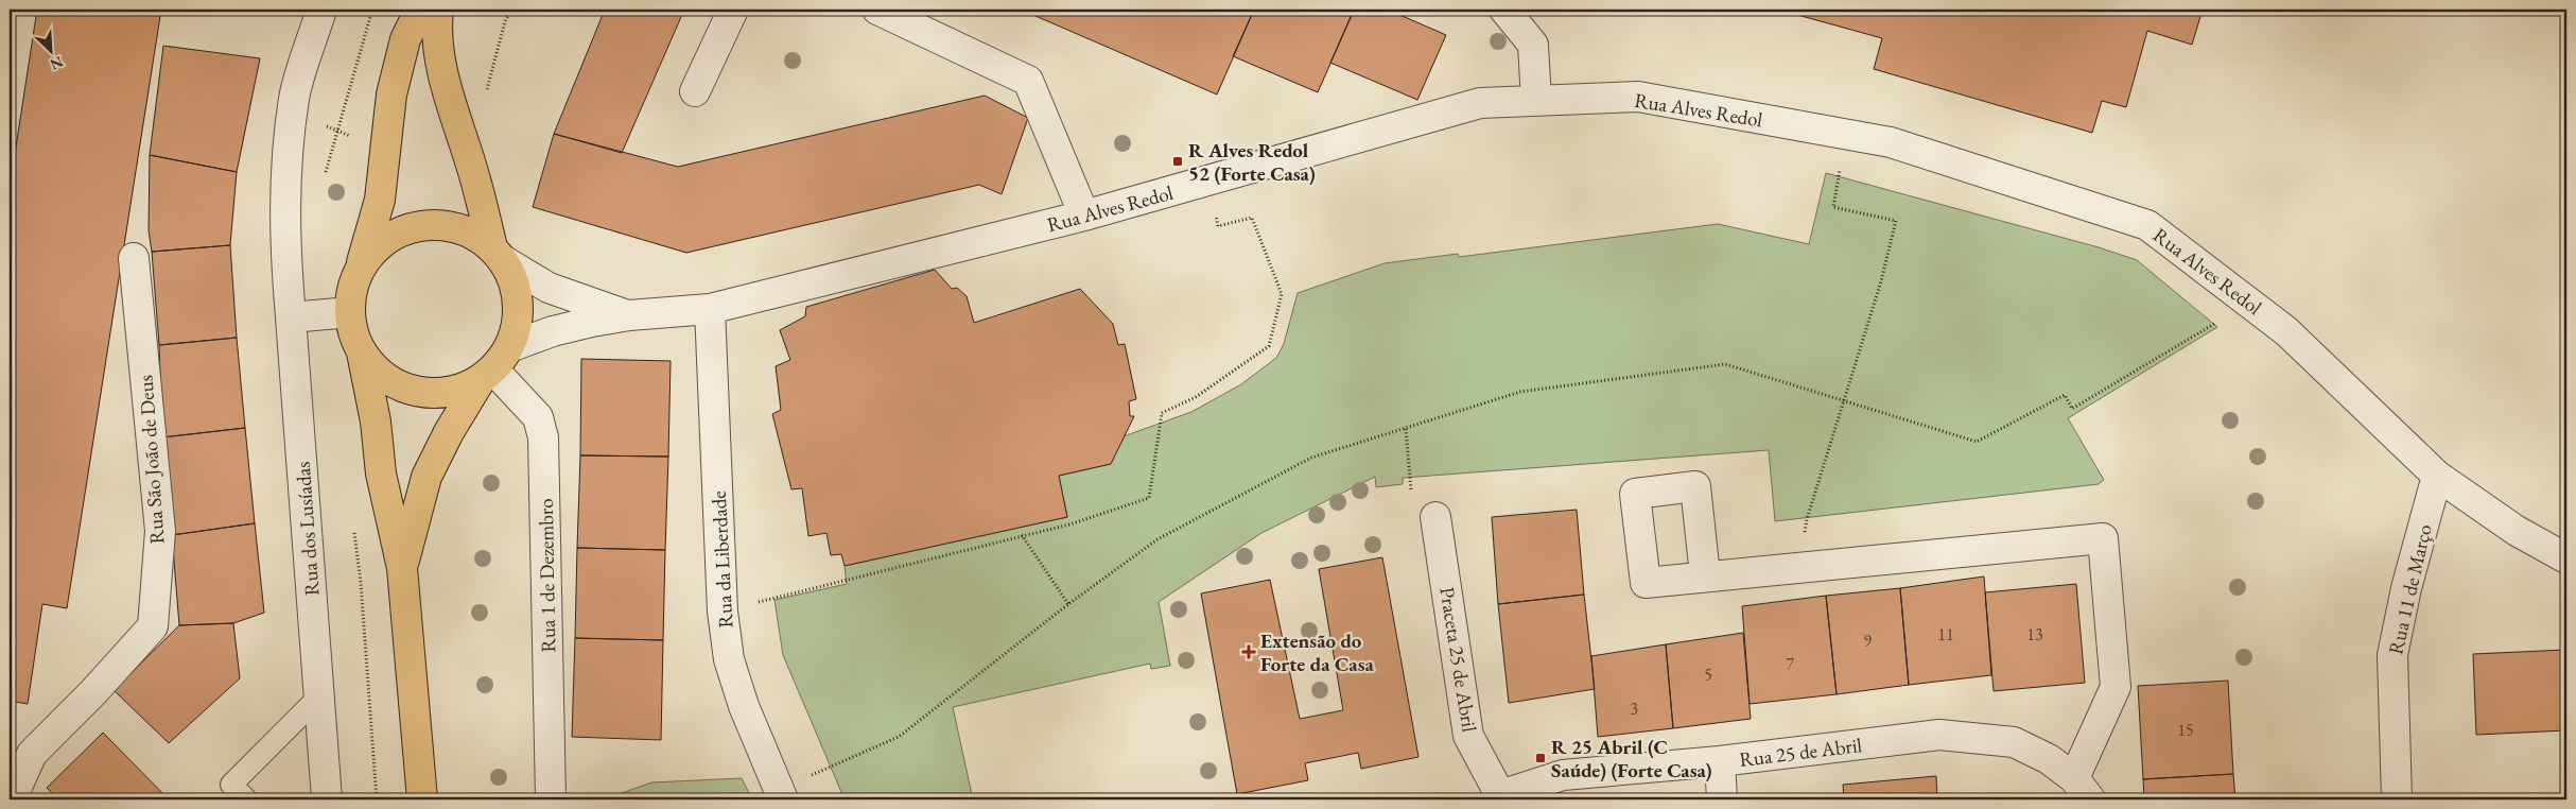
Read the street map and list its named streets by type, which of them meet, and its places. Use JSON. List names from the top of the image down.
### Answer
{
  "streets": {
    "street": [
      "Rua Alves Redol",
      "Rua São João de Deus",
      "Rua dos Lusíadas",
      "Rua da Liberdade",
      "Rua 1 de Dezembro",
      "Rua 11 de Março",
      "Praceta 25 de Abril",
      "Rua 25 de Abril"
    ]
  },
  "crossings": [
    ["Rua Alves Redol", "Rua da Liberdade"],
    ["Rua Alves Redol", "Rua 1 de Dezembro"],
    ["Rua Alves Redol", "Rua 11 de Março"],
    ["Praceta 25 de Abril", "Rua 25 de Abril"]
  ],
  "places": {
    "transit": ["R Alves Redol 52 (Forte Casa)", "R 25 Abril (C Saúde) (Forte Casa)"],
    "health": ["Extensão do Forte da Casa"]
  },
  "house_numbers": [
    "11",
    "13",
    "9",
    "7",
    "5",
    "3",
    "15"
  ],
  "north": "bottom right"
}
